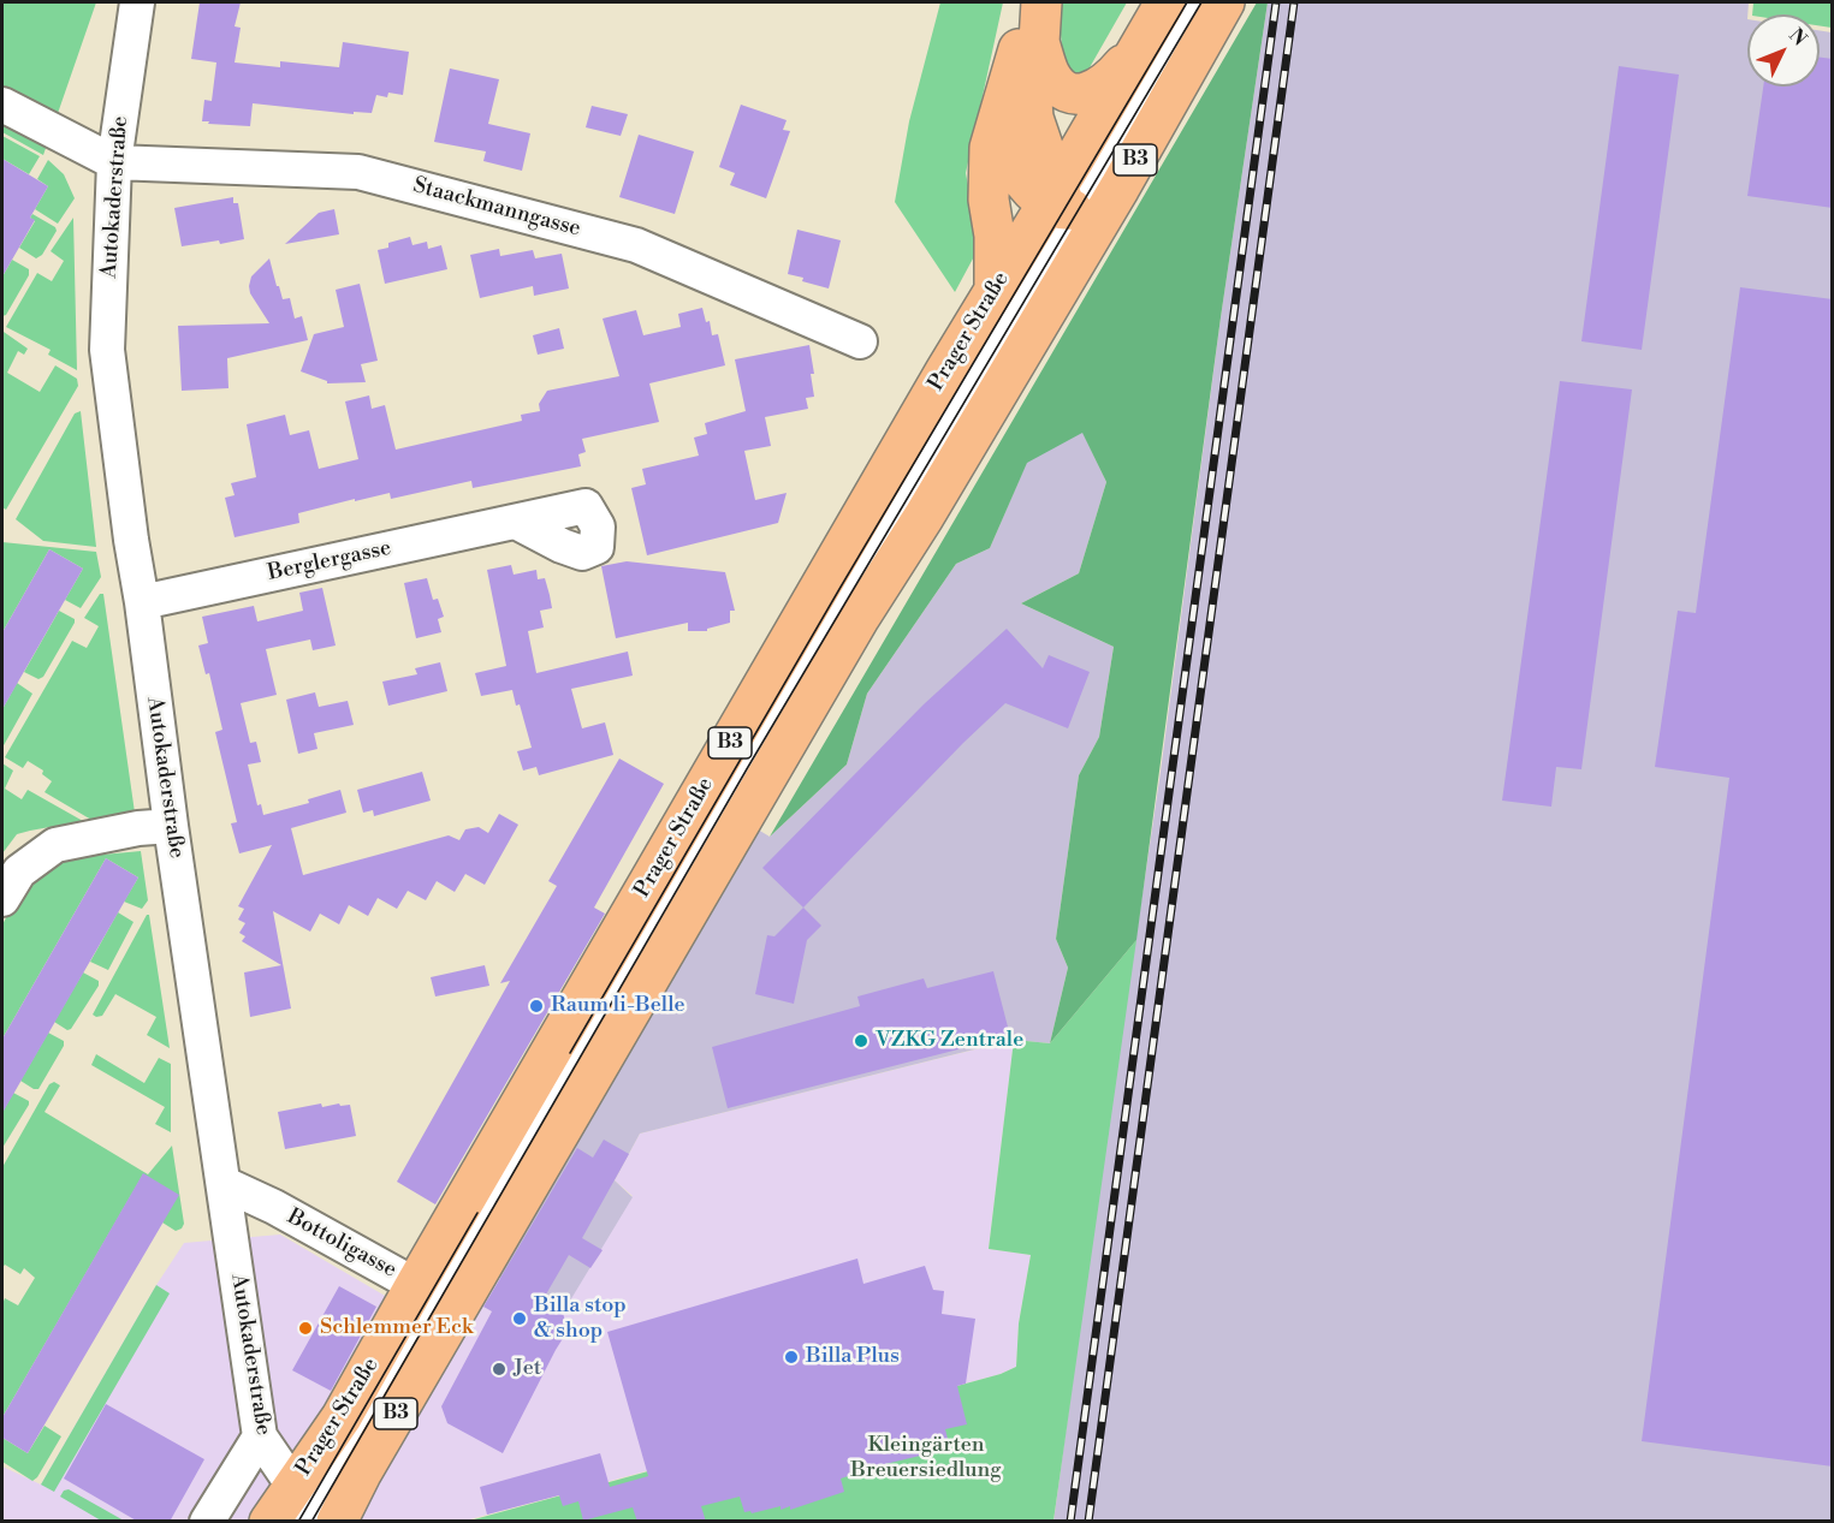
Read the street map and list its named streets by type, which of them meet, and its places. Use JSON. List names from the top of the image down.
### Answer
{
  "streets": {
    "main road": ["B3", "Prager Straße"],
    "street": [
      "Autokaderstraße",
      "Staackmanngasse",
      "Berglergasse",
      "Bottoligasse"
    ]
  },
  "crossings": [
    ["Autokaderstraße", "Staackmanngasse"],
    ["Autokaderstraße", "Prager Straße"],
    ["Autokaderstraße", "Berglergasse"],
    ["Autokaderstraße", "Bottoligasse"],
    ["Prager Straße", "Bottoligasse"]
  ],
  "parks": ["Kleingärten Breuersiedlung"],
  "places": [
    "Raum li-Belle",
    "VZKG Zentrale",
    "Billa stop & shop",
    "Schlemmer Eck",
    "Billa Plus",
    "Jet"
  ],
  "north": "top right"
}
